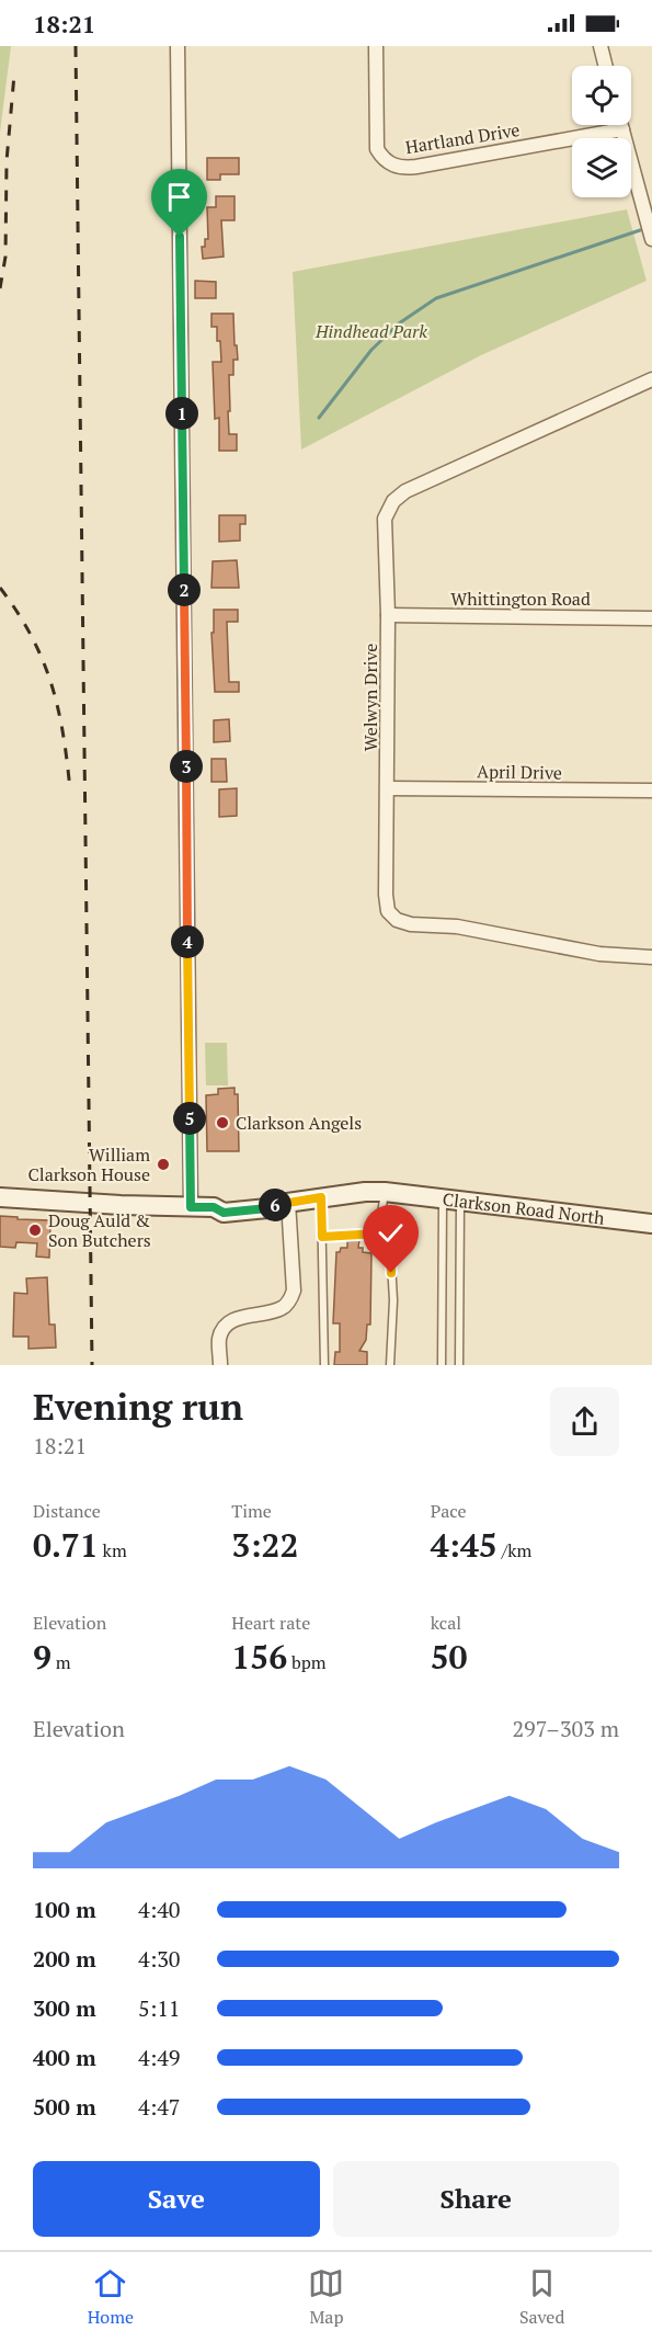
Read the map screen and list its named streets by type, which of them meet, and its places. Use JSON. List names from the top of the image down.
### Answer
{
  "streets": {
    "street": [
      "Hartland Drive",
      "Whittington Road",
      "Welwyn Drive",
      "April Drive",
      "Clarkson Road North"
    ]
  },
  "crossings": [
    ["Whittington Road", "Welwyn Drive"],
    ["Welwyn Drive", "April Drive"]
  ],
  "parks": ["Hindhead Park"],
  "places": ["Clarkson Angels", "William Clarkson House", "Doug Auld & Son Butchers"],
  "page": {
    "status": "18:21",
    "pins": [
      "1",
      "2",
      "3",
      "4",
      "5",
      "6"
    ],
    "heading": ["Evening run", "18:21"],
    "stats": [
      ["Distance", "0.71 km"],
      ["Time", "3:22"],
      ["Pace", "4:45 /km"],
      ["Elevation", "9 m"],
      ["Heart rate", "156 bpm"],
      ["kcal", "50"]
    ],
    "chart": ["Elevation", "297–303 m"],
    "list": [
      {
        "name": "100 m",
        "note": "4:40"
      },
      {
        "name": "200 m",
        "note": "4:30"
      },
      {
        "name": "300 m",
        "note": "5:11"
      },
      {
        "name": "400 m",
        "note": "4:49"
      },
      {
        "name": "500 m",
        "note": "4:47"
      }
    ],
    "buttons": ["Save", "Share"],
    "tabs": ["Home", "Map", "Saved"]
  }
}
